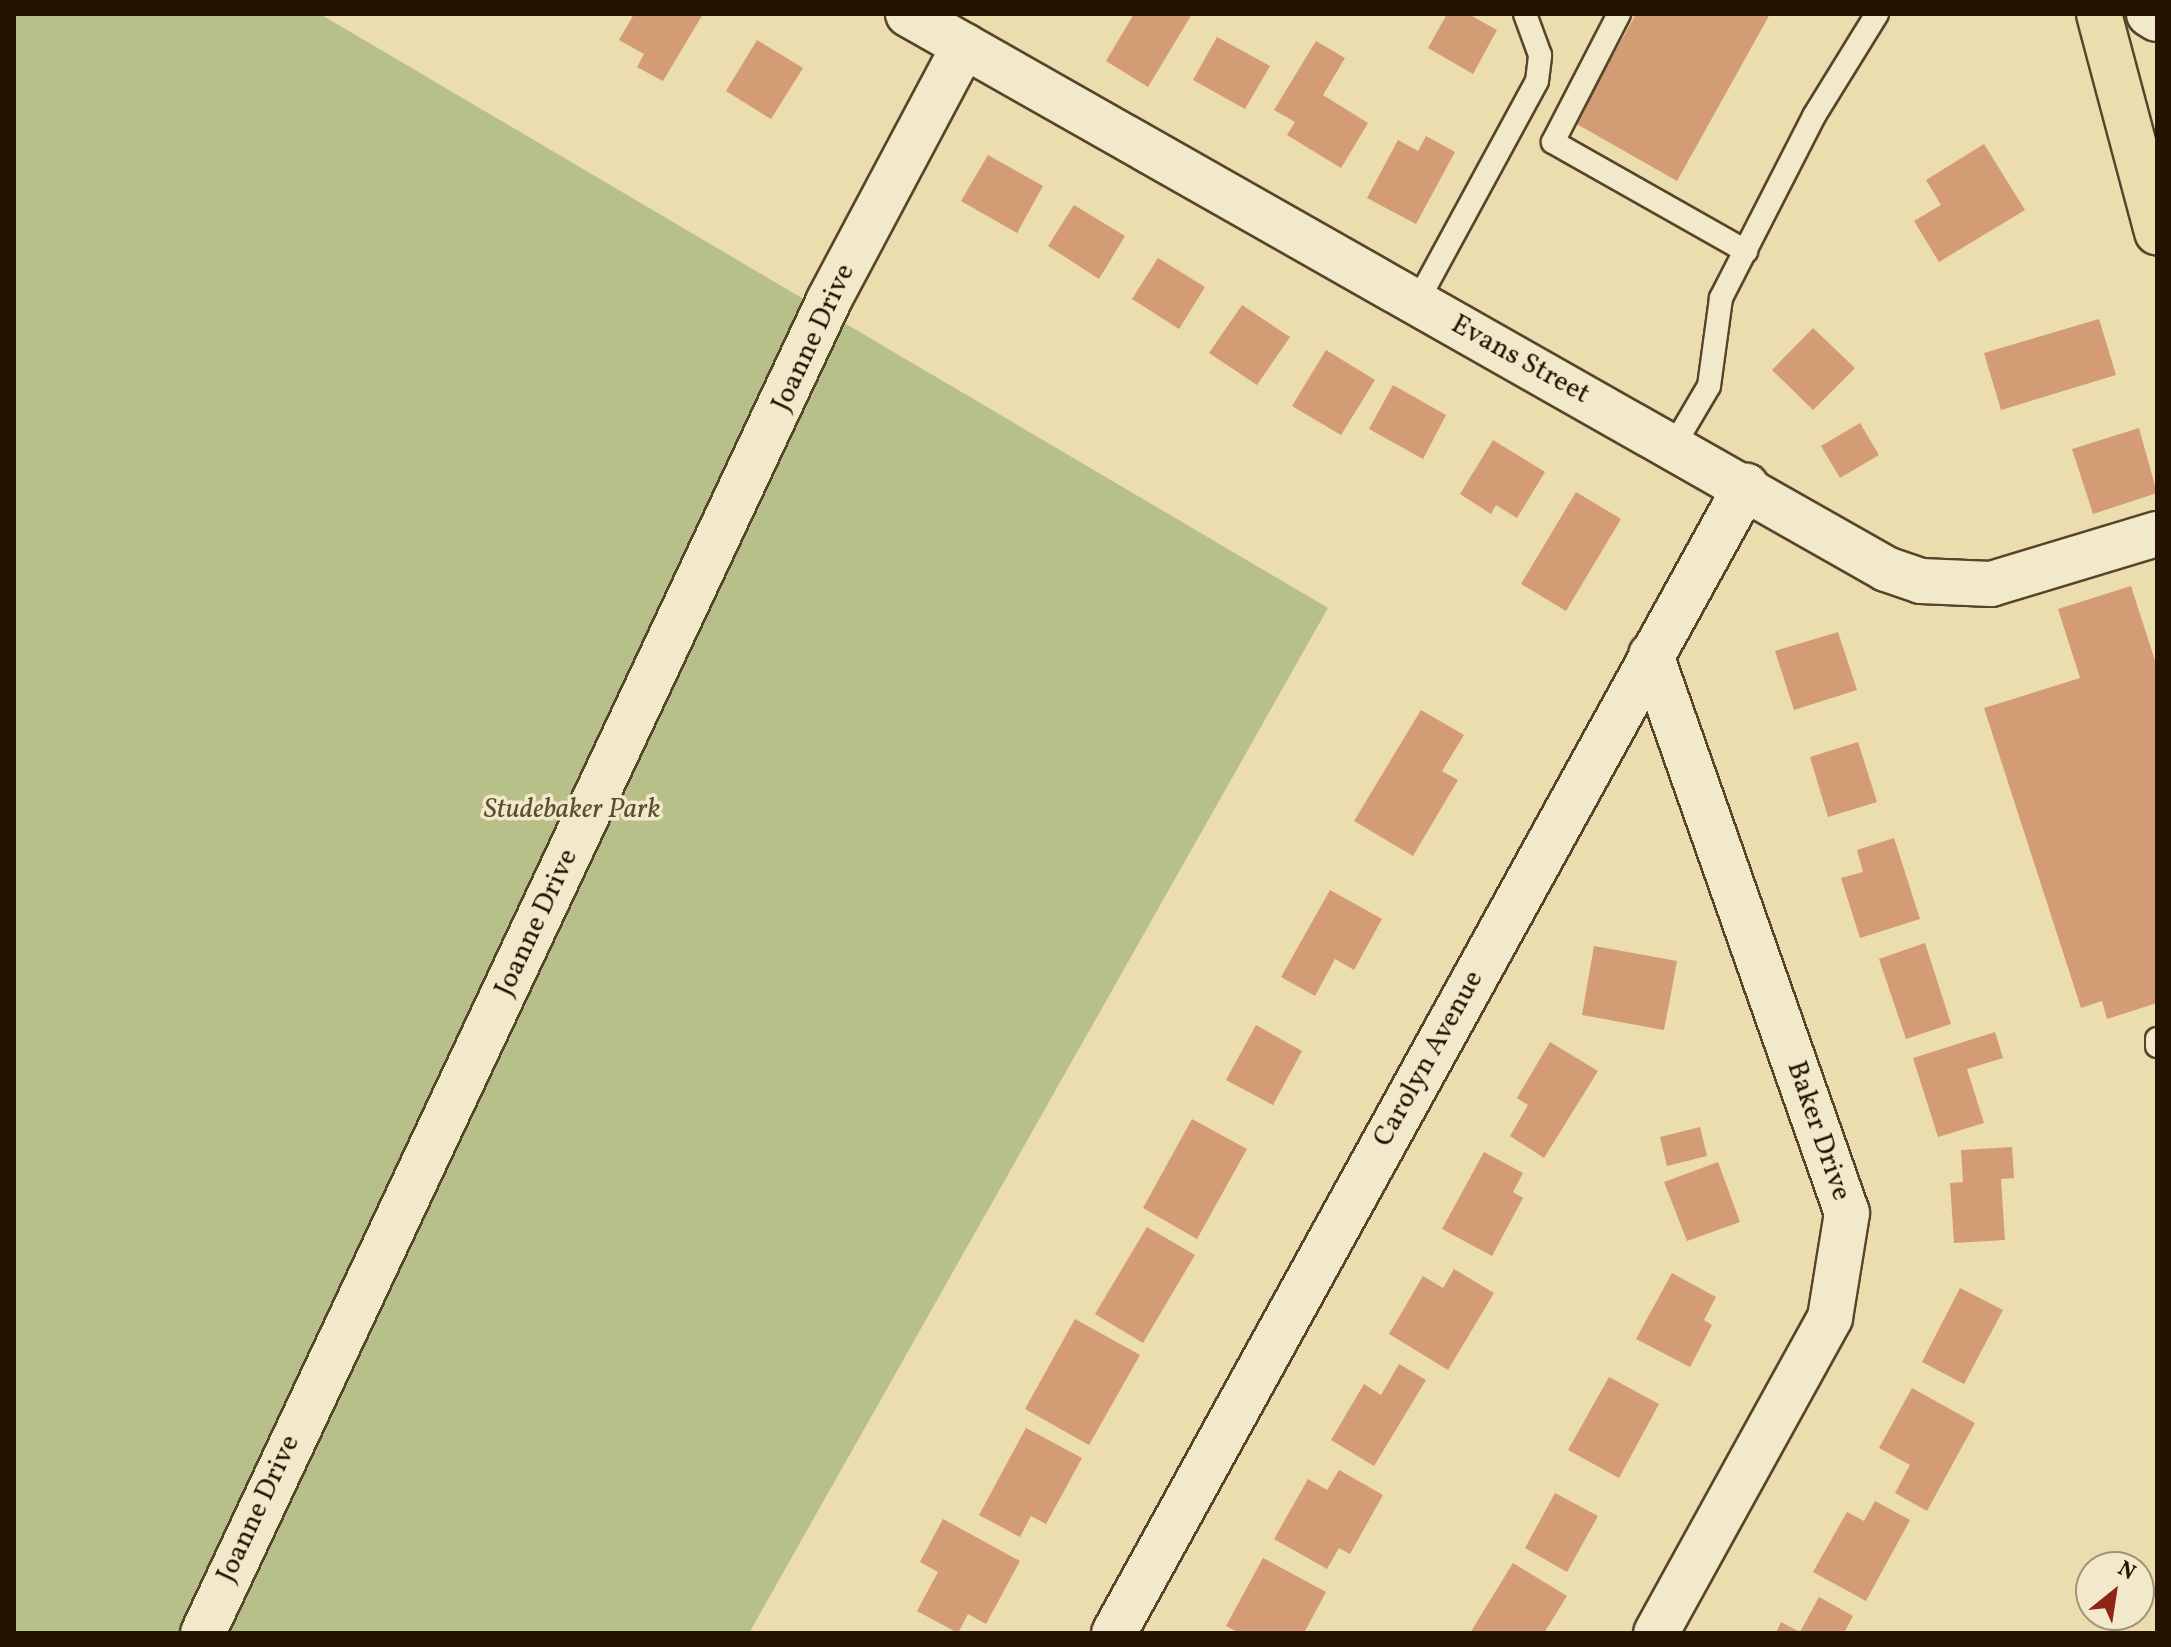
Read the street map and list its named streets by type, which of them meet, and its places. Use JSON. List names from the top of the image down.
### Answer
{
  "streets": {
    "street": [
      "Joanne Drive",
      "Evans Street",
      "Carolyn Avenue",
      "Baker Drive"
    ]
  },
  "crossings": [
    ["Joanne Drive", "Evans Street"],
    ["Evans Street", "Carolyn Avenue"],
    ["Carolyn Avenue", "Baker Drive"]
  ],
  "parks": ["Studebaker Park"],
  "north": "top right"
}
